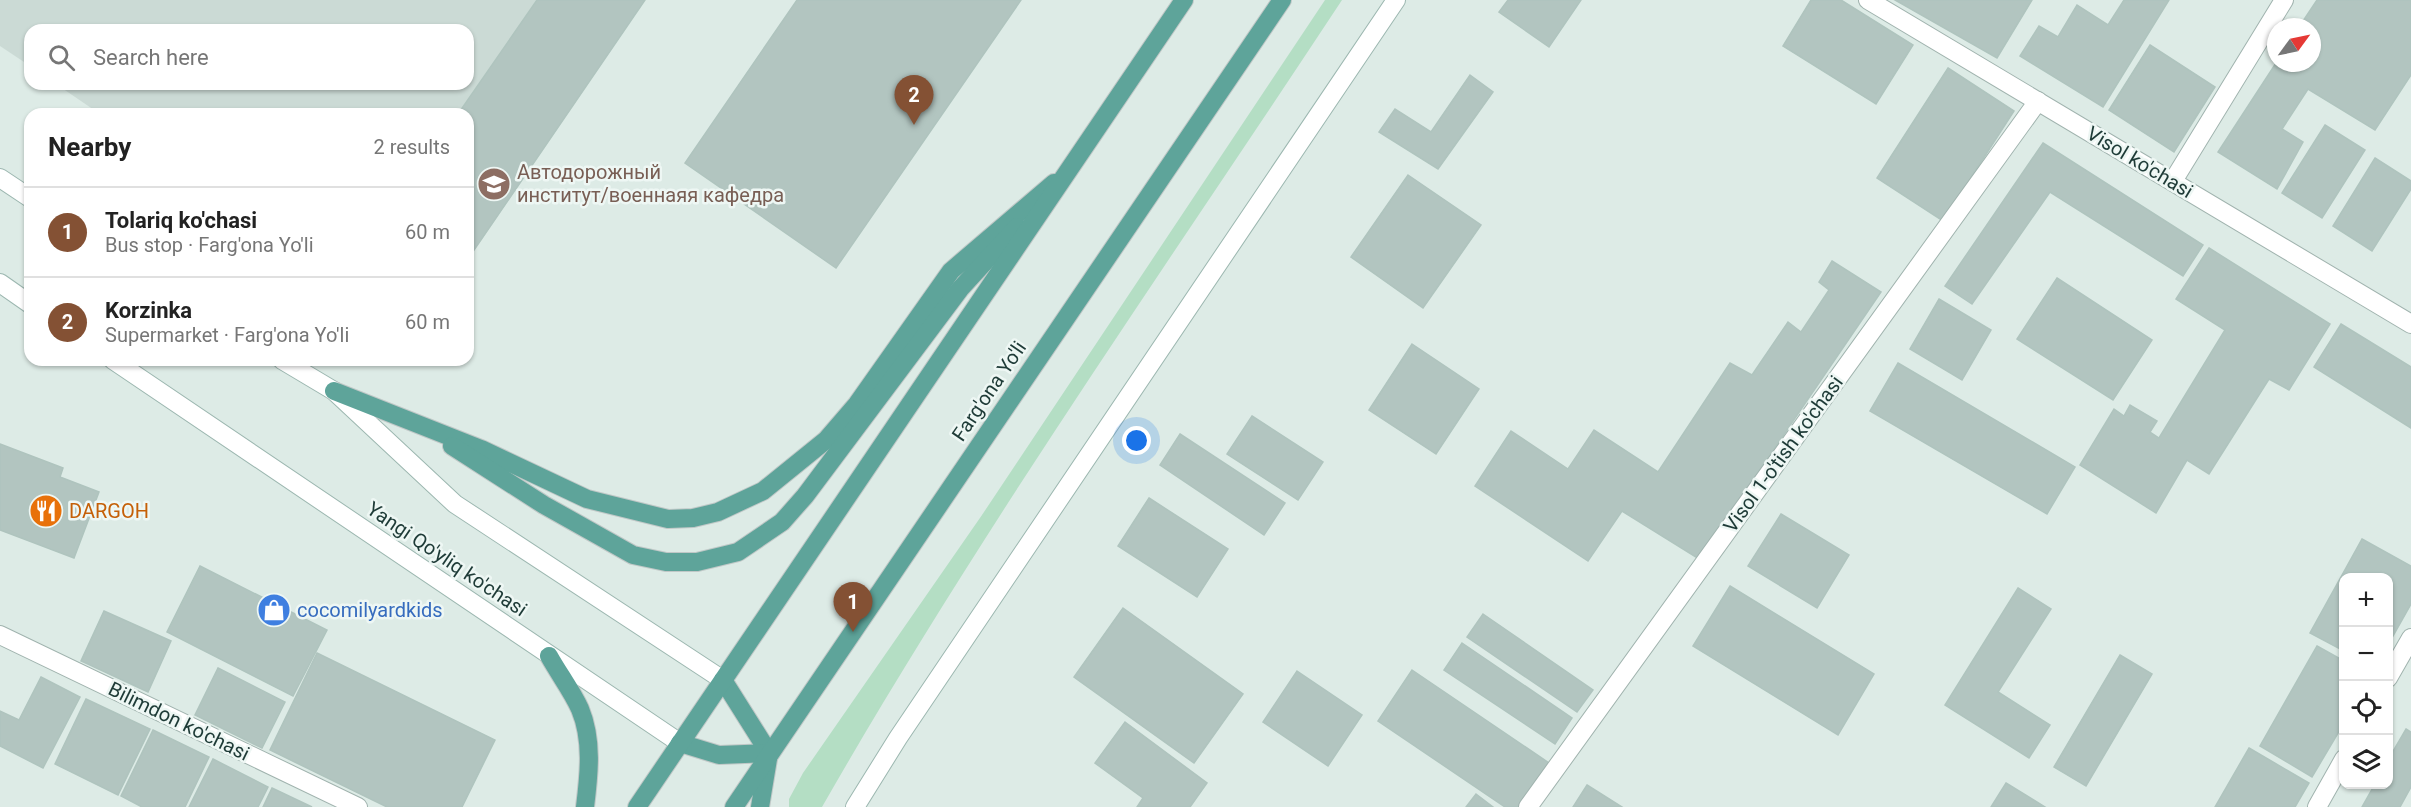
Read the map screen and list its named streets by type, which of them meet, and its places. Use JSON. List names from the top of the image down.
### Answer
{
  "streets": {
    "main road": ["Farg'ona Yo'li", "Yangi Qo'yliq ko'chasi"],
    "street": ["Visol ko'chasi", "Visol 1-o'tish ko'chasi", "Bilimdon ko'chasi"]
  },
  "crossings": [
    ["Visol ko'chasi", "Visol 1-o'tish ko'chasi"],
    ["Farg'ona Yo'li", "Yangi Qo'yliq ko'chasi"]
  ],
  "places": {
    "school or university": ["Автодорожный институт/военнаяя кафедра"],
    "restaurant": ["DARGOH"],
    "shop": ["cocomilyardkids"]
  },
  "north": "top right",
  "page": {
    "search": "Search here",
    "pins": ["2", "1"],
    "heading": ["Nearby", "2 results"],
    "list": [
      {
        "mark": "1",
        "name": "Tolariq ko'chasi",
        "note": "Bus stop · Farg'ona Yo'li",
        "value": "60 m"
      },
      {
        "mark": "2",
        "name": "Korzinka",
        "note": "Supermarket · Farg'ona Yo'li",
        "value": "60 m"
      }
    ],
    "map_buttons": ["+", "−"]
  }
}
